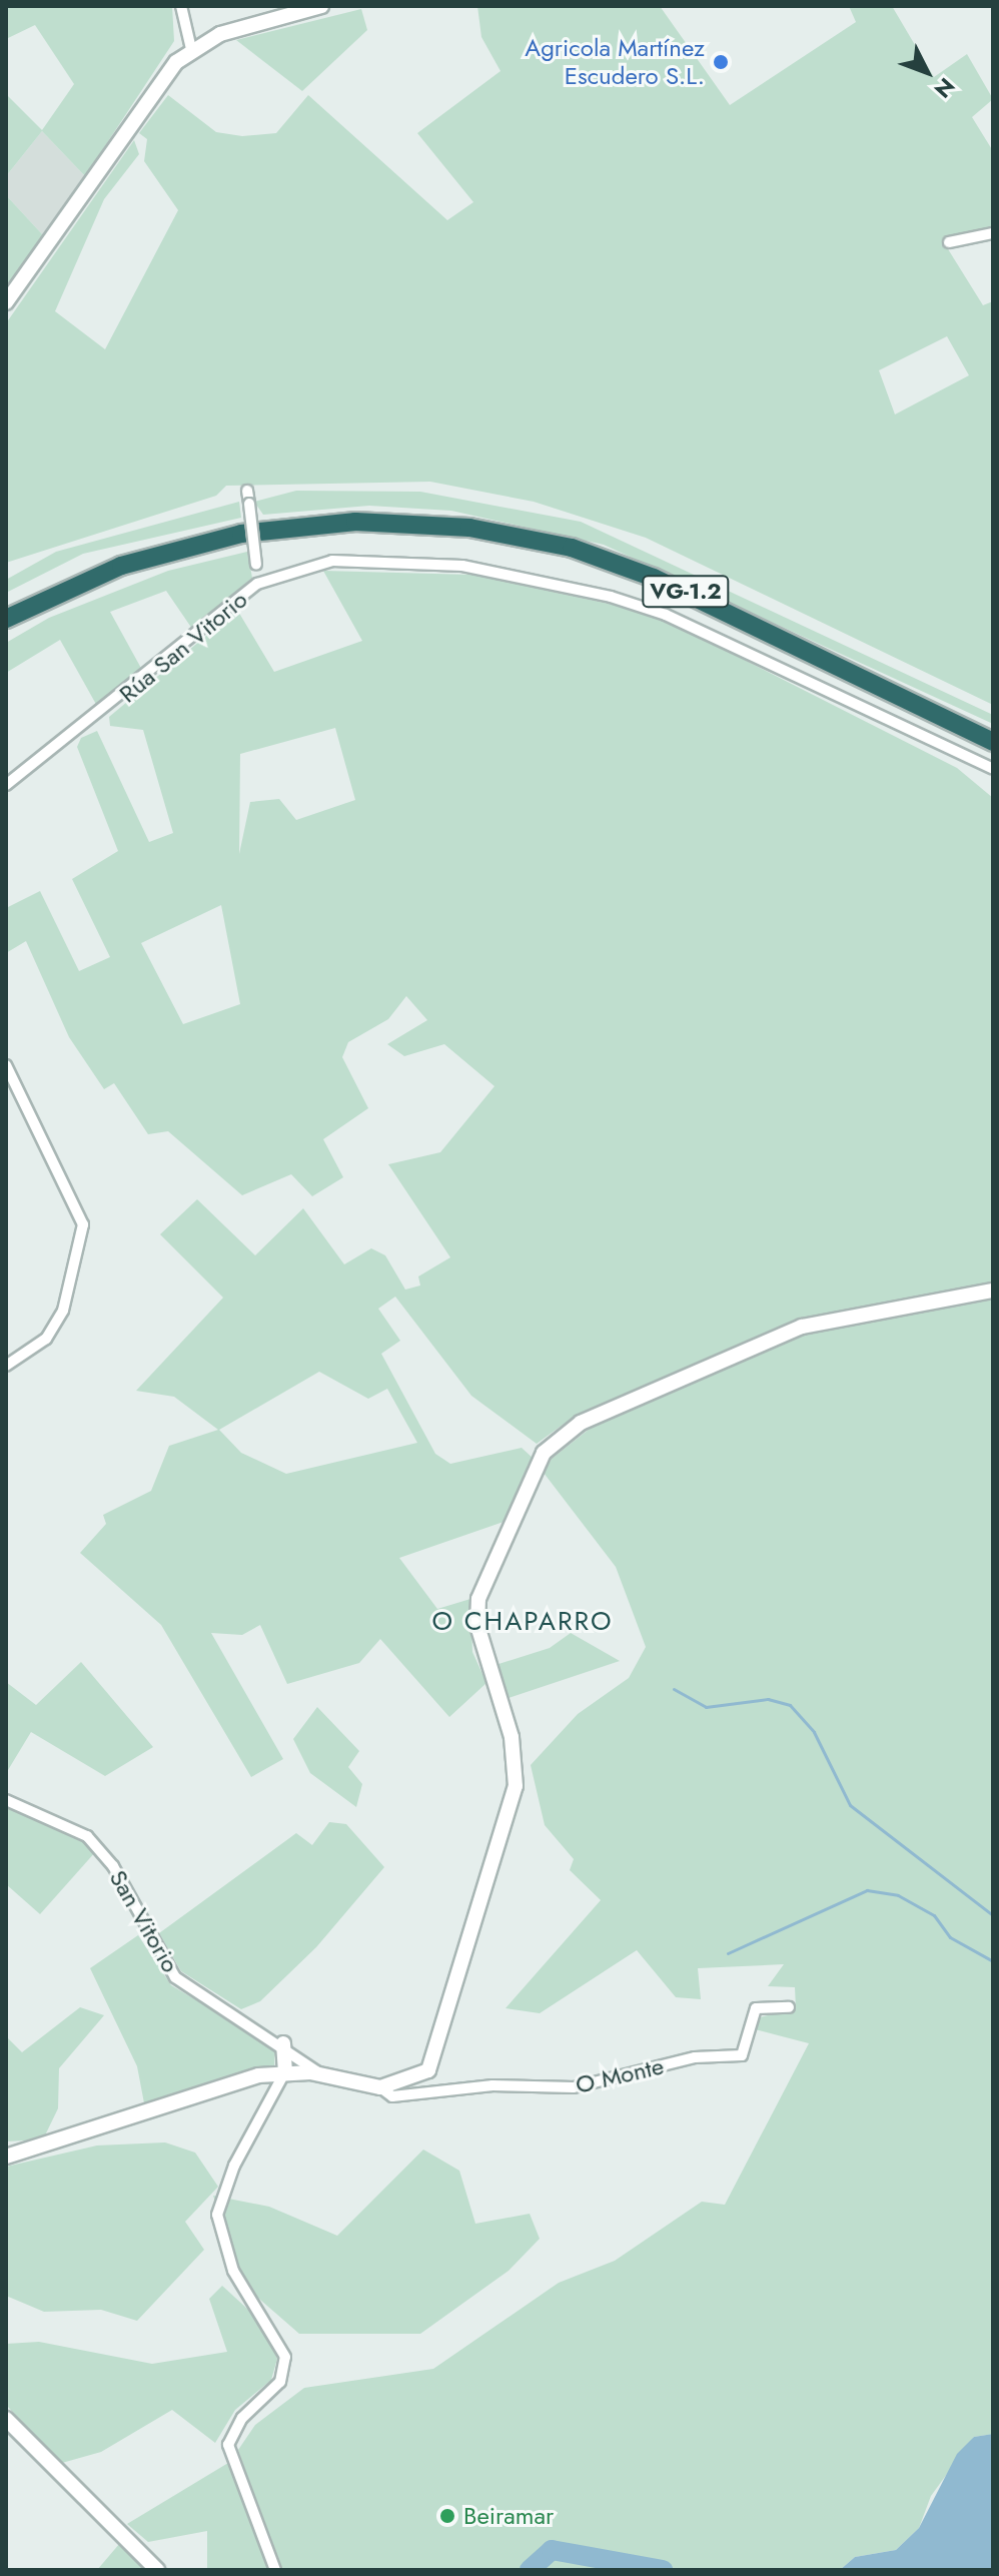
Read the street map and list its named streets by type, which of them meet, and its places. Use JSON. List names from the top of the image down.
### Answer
{
  "streets": {
    "highway": ["VG-1.2"],
    "street": ["Rúa San Vitorio", "San Vitorio", "O Monte"]
  },
  "districts": ["O CHAPARRO"],
  "places": ["Agricola Martínez Escudero S.L.", "Beiramar"],
  "north": "bottom right"
}
